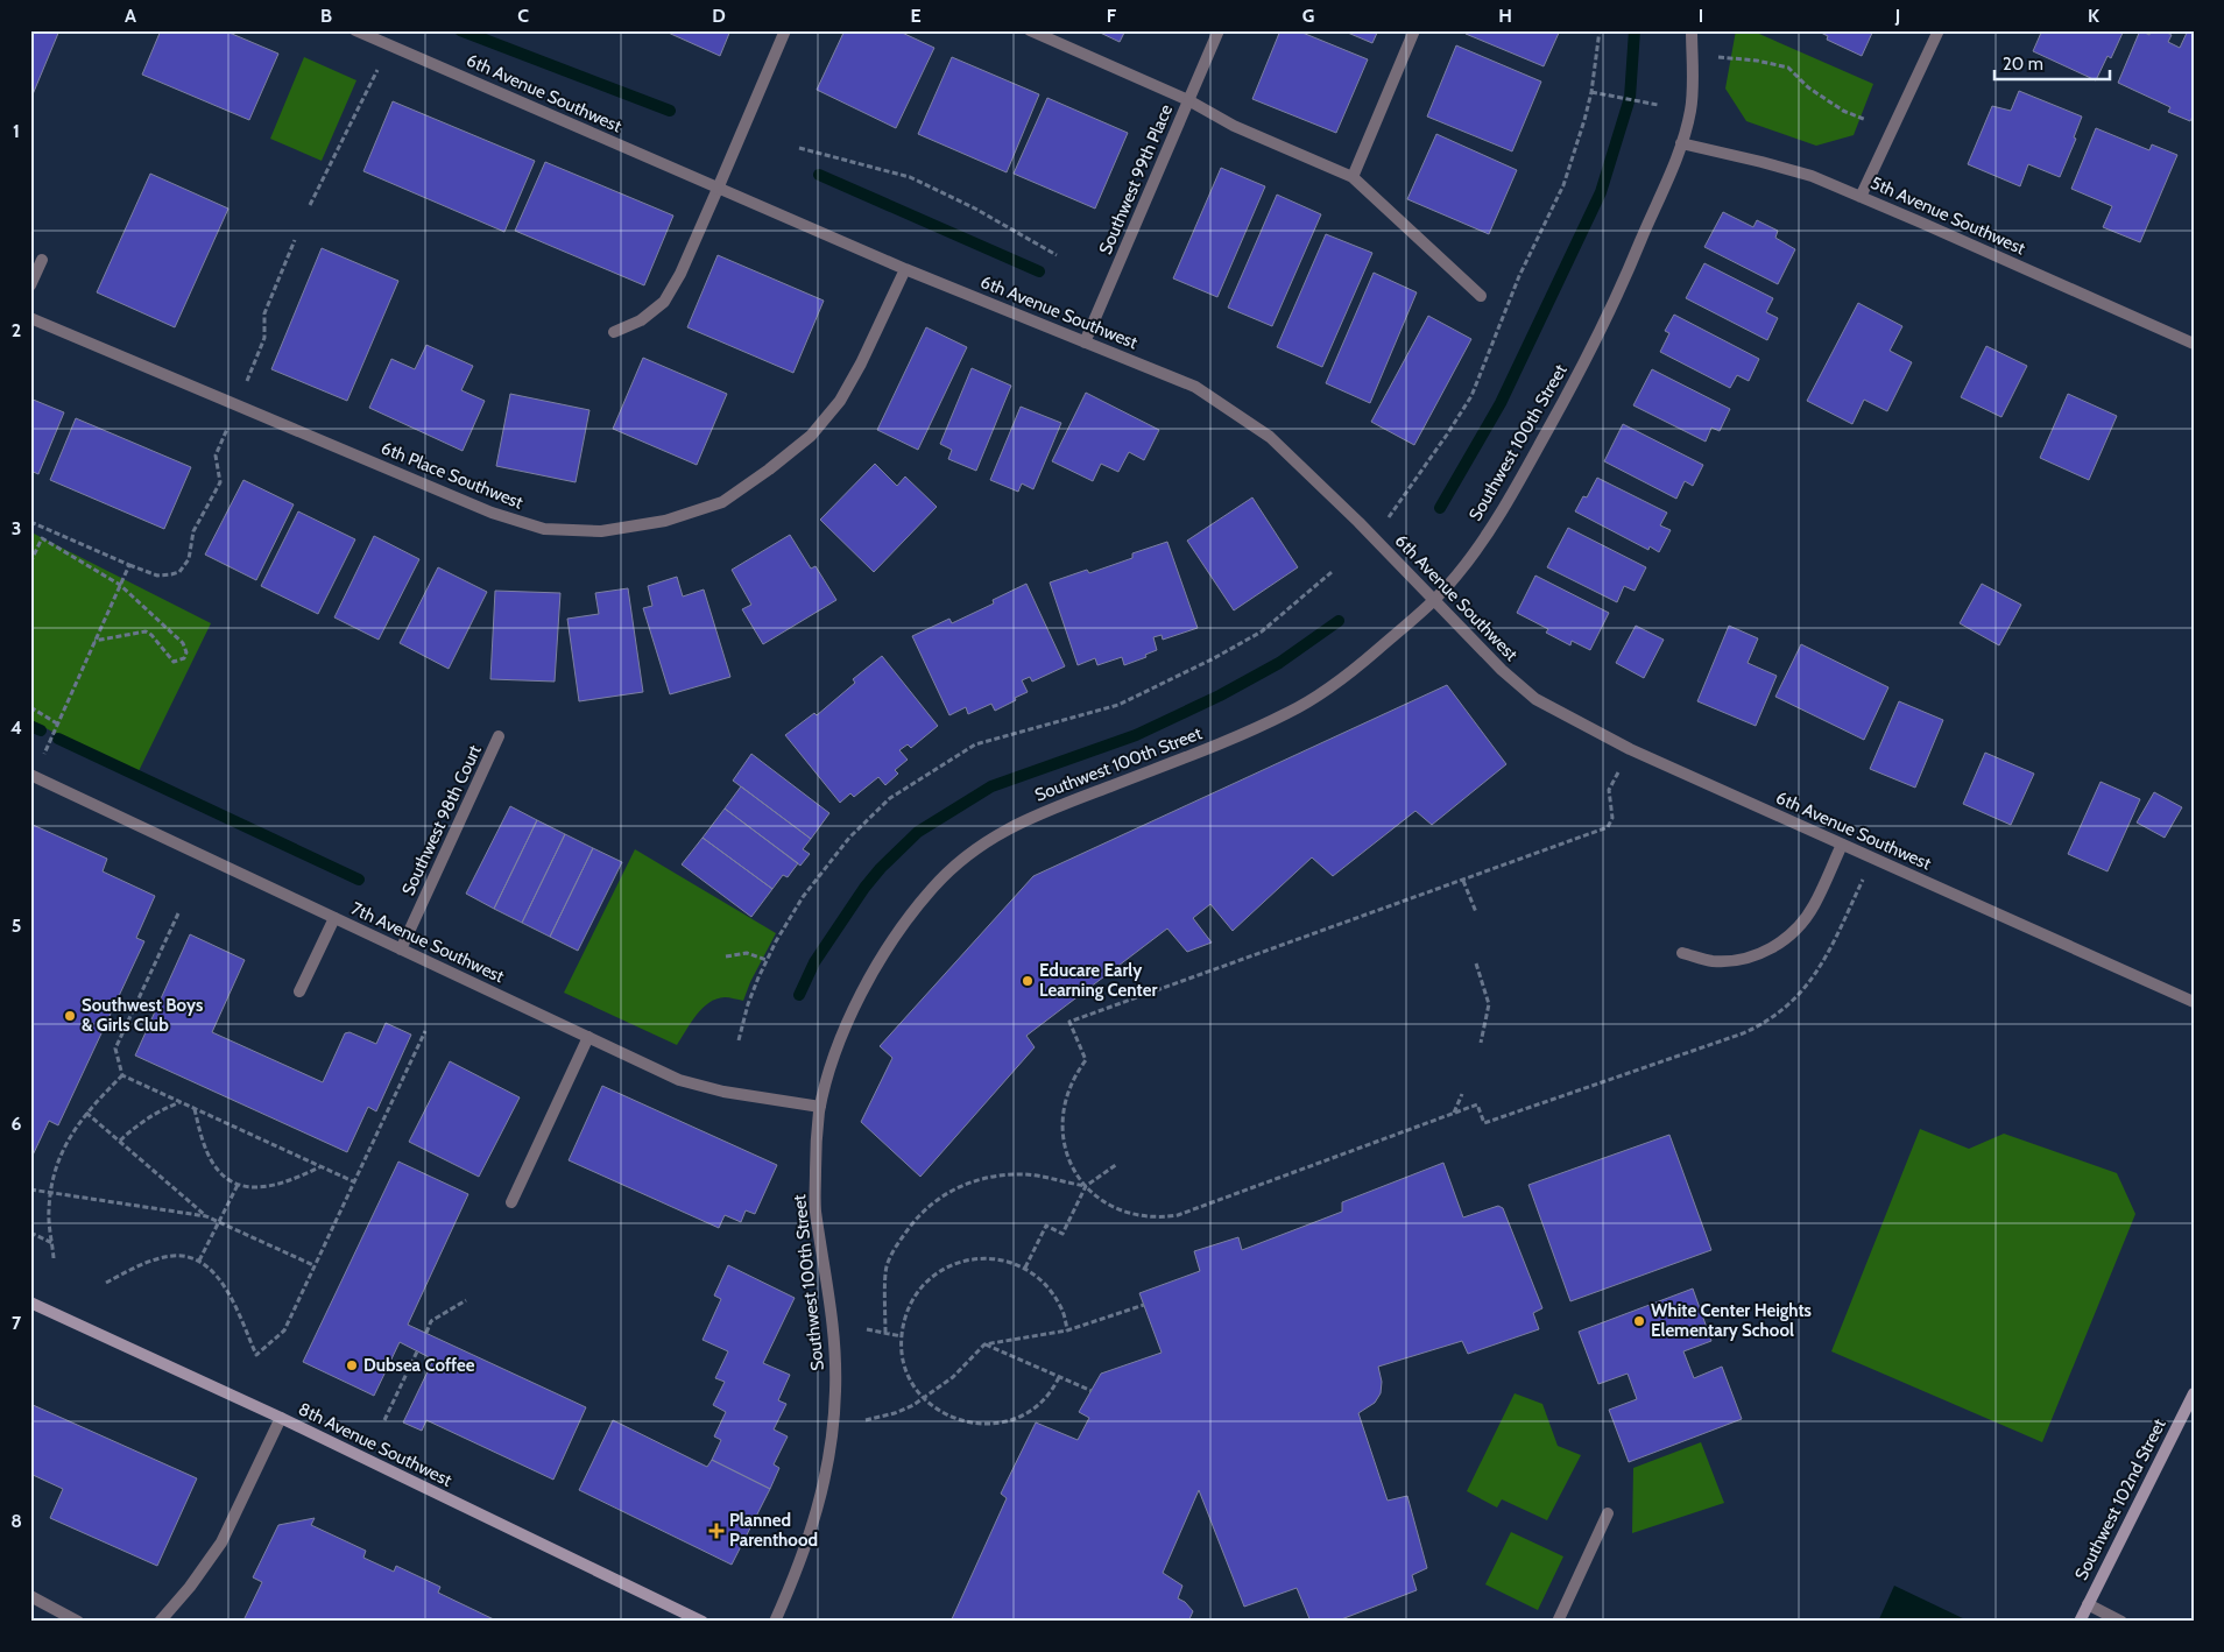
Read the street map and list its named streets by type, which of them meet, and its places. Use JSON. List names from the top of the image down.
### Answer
{
  "streets": {
    "street": [
      "6th Avenue Southwest",
      "Southwest 99th Place",
      "5th Avenue Southwest",
      "Southwest 100th Street",
      "6th Place Southwest",
      "Southwest 98th Court",
      "7th Avenue Southwest",
      "8th Avenue Southwest",
      "Southwest 102nd Street"
    ]
  },
  "crossings": [
    ["6th Avenue Southwest", "Southwest 99th Place"],
    ["6th Avenue Southwest", "Southwest 100th Street"],
    ["6th Avenue Southwest", "6th Place Southwest"],
    ["5th Avenue Southwest", "Southwest 100th Street"],
    ["Southwest 100th Street", "7th Avenue Southwest"],
    ["Southwest 98th Court", "7th Avenue Southwest"]
  ],
  "places": {
    "other": [
      "Educare Early Learning Center",
      "Southwest Boys & Girls Club",
      "White Center Heights Elementary School",
      "Dubsea Coffee"
    ],
    "health": ["Planned Parenthood"]
  },
  "scale_bar": "20 m",
  "grid": {
    "columns": [
      "A",
      "B",
      "C",
      "D",
      "E",
      "F",
      "G",
      "H",
      "I",
      "J",
      "K"
    ],
    "rows": [
      "1",
      "2",
      "3",
      "4",
      "5",
      "6",
      "7",
      "8"
    ]
  }
}
